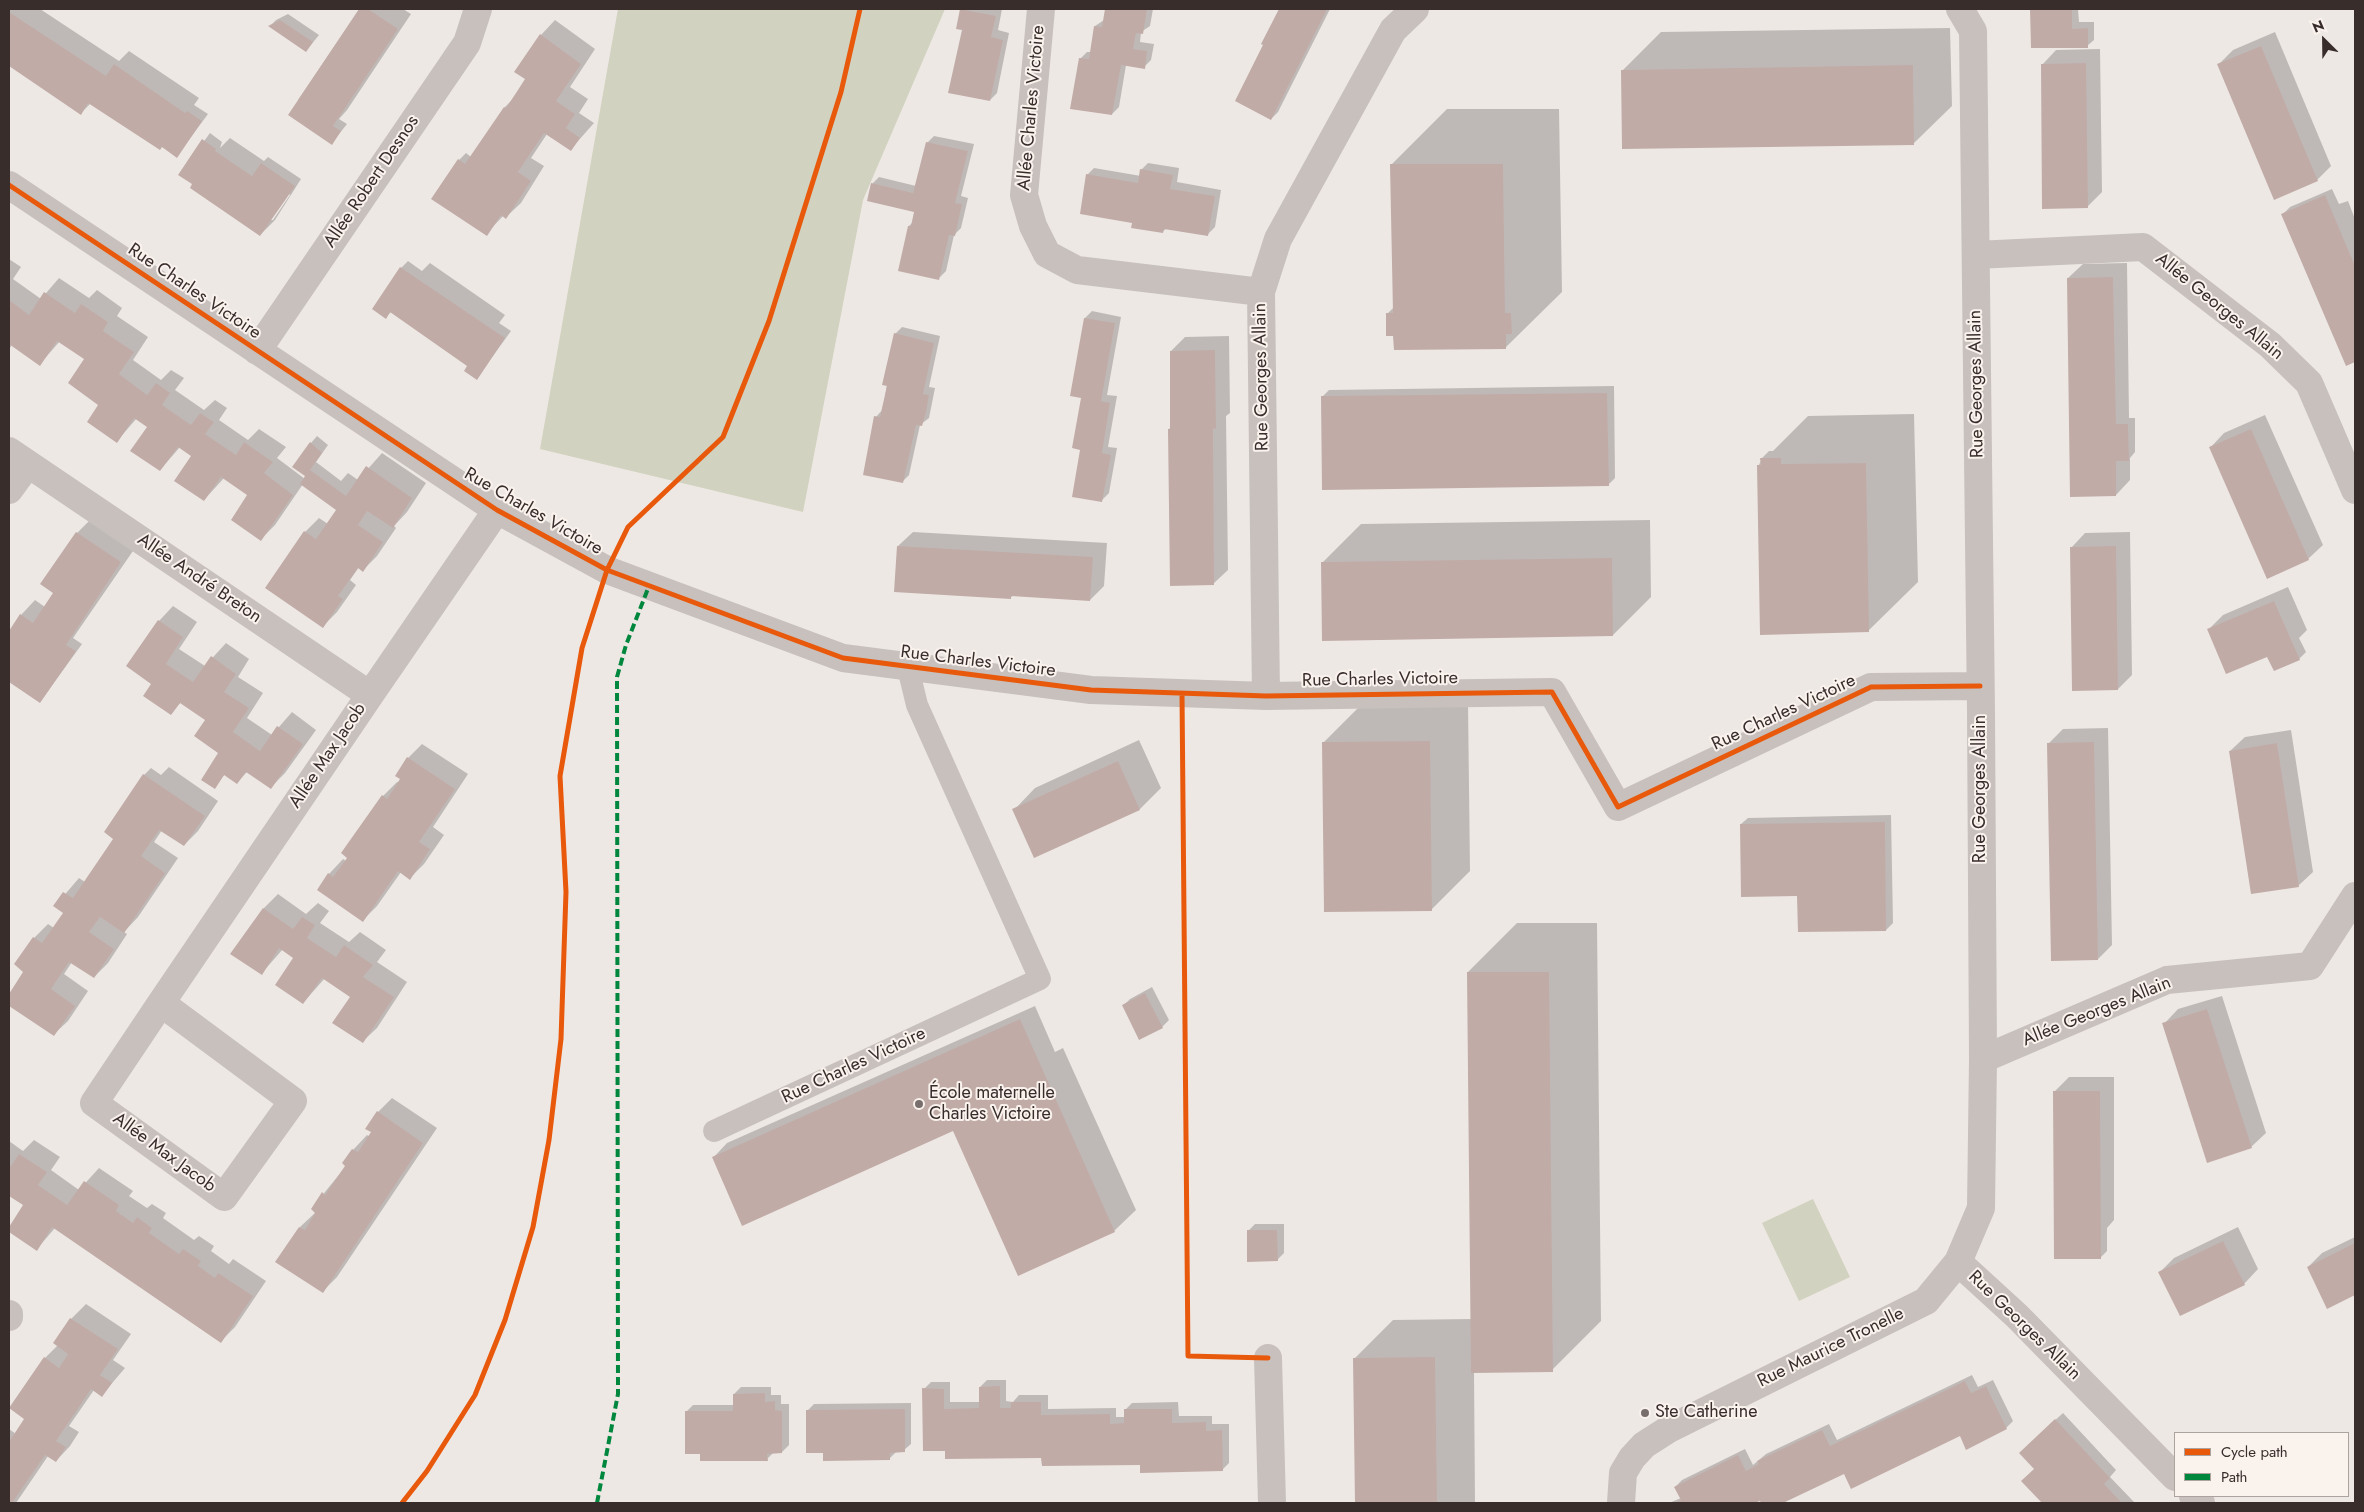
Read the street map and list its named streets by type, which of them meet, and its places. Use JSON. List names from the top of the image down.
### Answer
{
  "streets": {
    "street": [
      "Allée Charles Victoire",
      "Allée Robert Desnos",
      "Rue Charles Victoire",
      "Allée Georges Allain",
      "Rue Georges Allain",
      "Allée André Breton",
      "Allée Max Jacob",
      "Rue Maurice Tronelle"
    ]
  },
  "crossings": [
    ["Allée Charles Victoire", "Rue Georges Allain"],
    ["Allée Robert Desnos", "Rue Charles Victoire"],
    ["Rue Charles Victoire", "Rue Georges Allain"],
    ["Rue Charles Victoire", "Allée Max Jacob"],
    ["Allée Georges Allain", "Rue Georges Allain"],
    ["Rue Georges Allain", "Rue Maurice Tronelle"],
    ["Allée André Breton", "Allée Max Jacob"]
  ],
  "places": ["École maternelle Charles Victoire", "Ste Catherine"],
  "legend": ["Cycle path", "Path"],
  "north": "top left"
}
